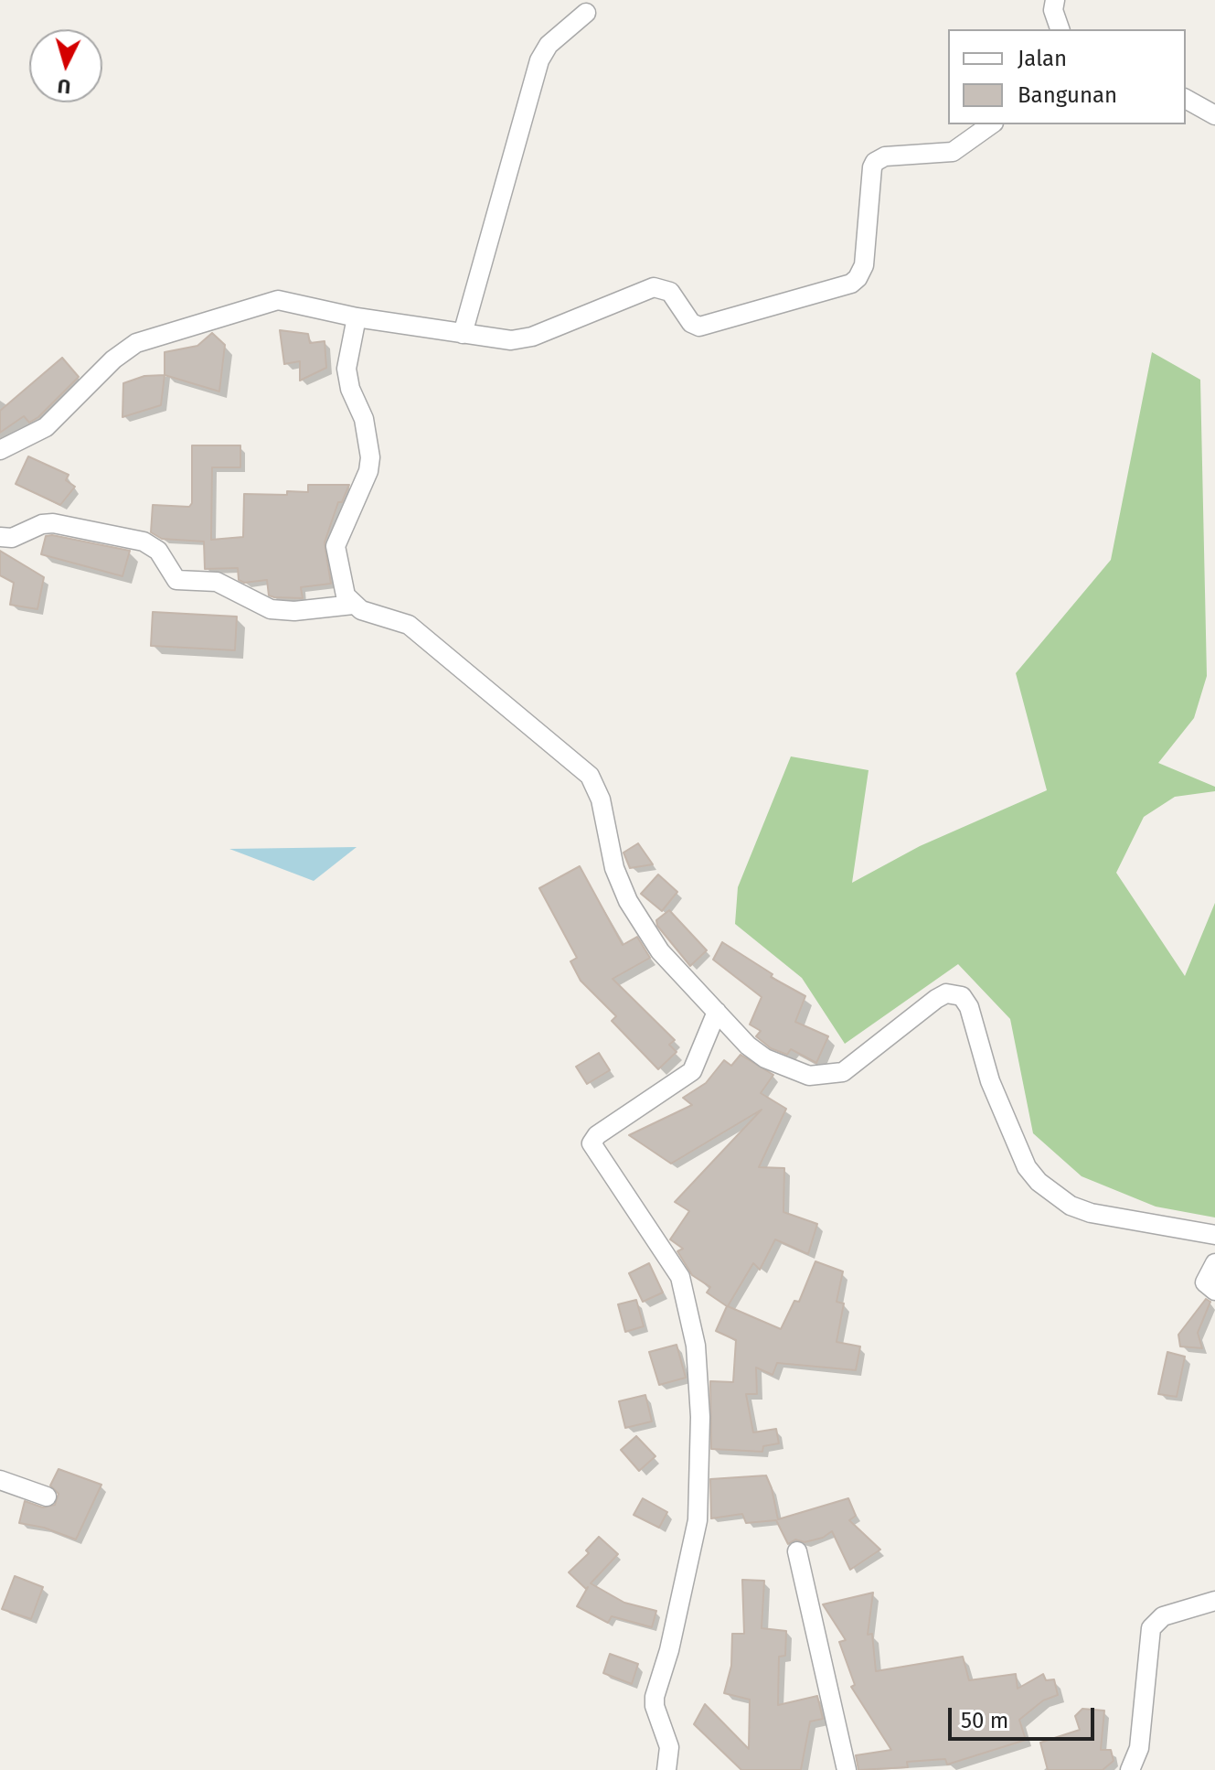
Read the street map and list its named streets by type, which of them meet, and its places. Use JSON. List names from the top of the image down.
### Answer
{
  "legend": ["Jalan", "Bangunan"],
  "scale_bar": "50 m",
  "north": "bottom"
}
